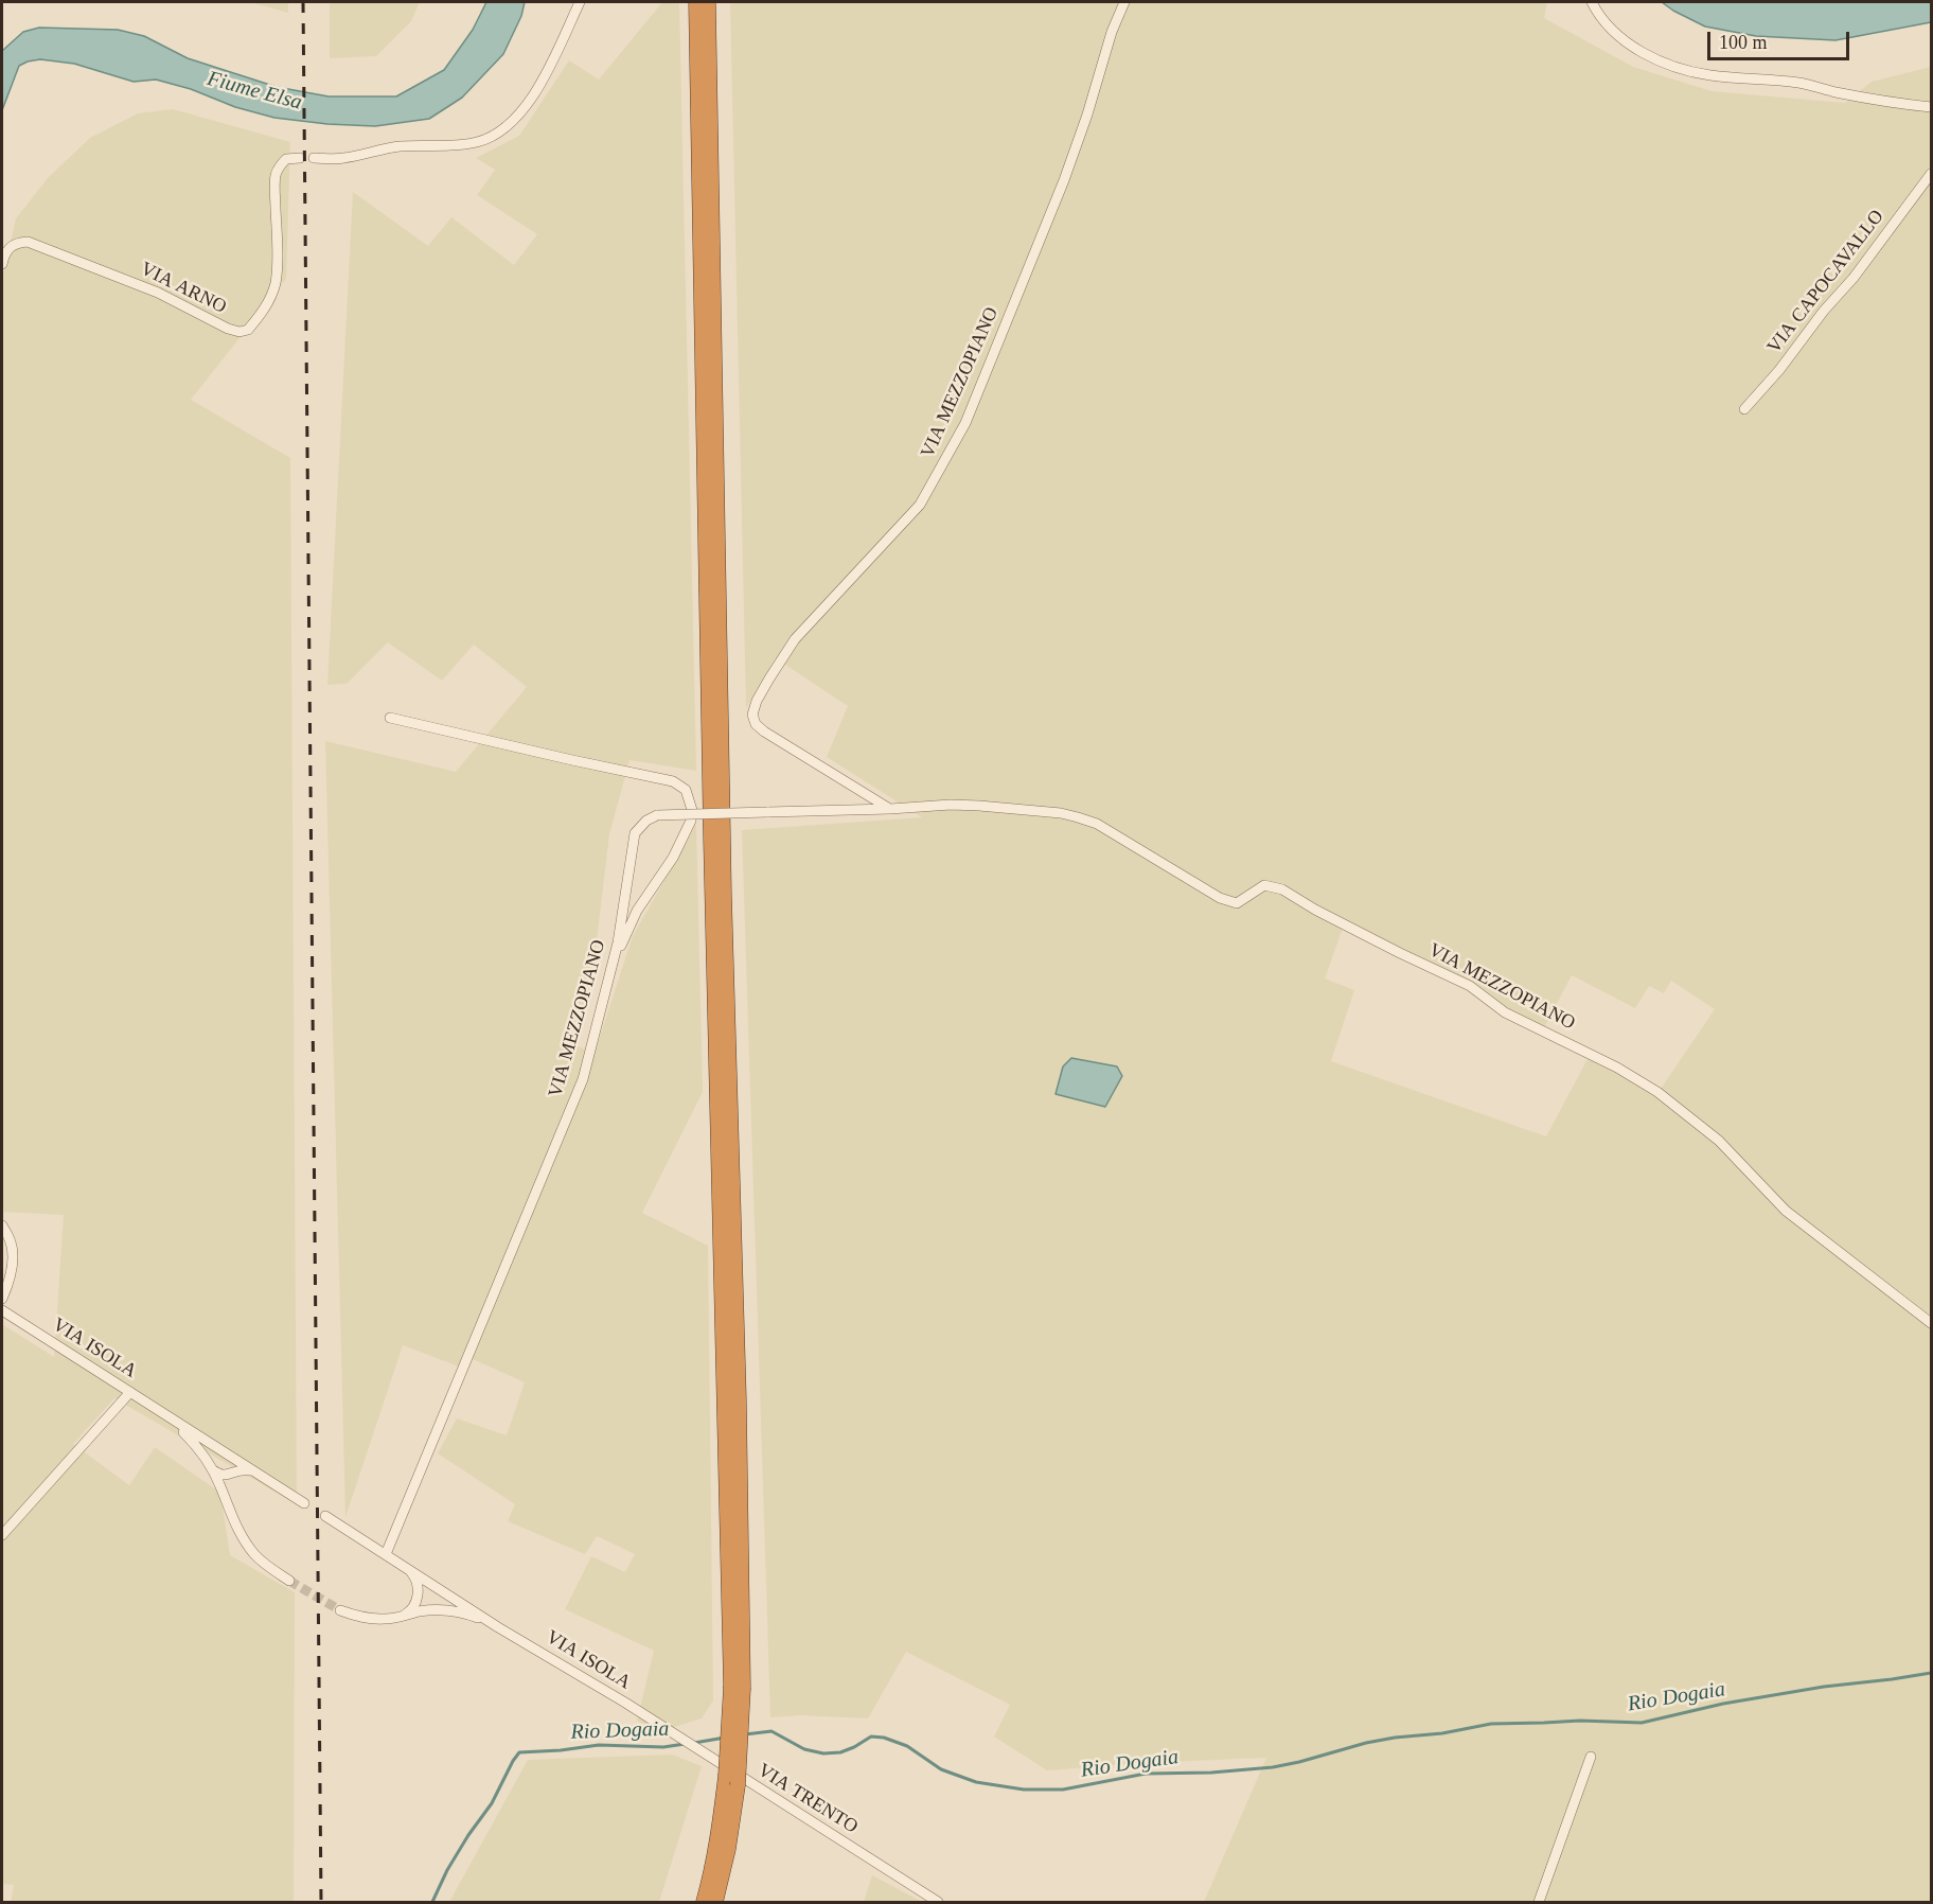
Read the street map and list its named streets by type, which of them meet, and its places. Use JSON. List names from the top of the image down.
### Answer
{
  "streets": {
    "street": [
      "VIA CAPOCAVALLO",
      "VIA ARNO",
      "VIA MEZZOPIANO",
      "VIA ISOLA",
      "VIA TRENTO"
    ]
  },
  "crossings": [
    ["VIA ISOLA", "VIA TRENTO"]
  ],
  "water": ["Fiume Elsa", "Rio Dogaia"],
  "scale_bar": "100 m"
}
